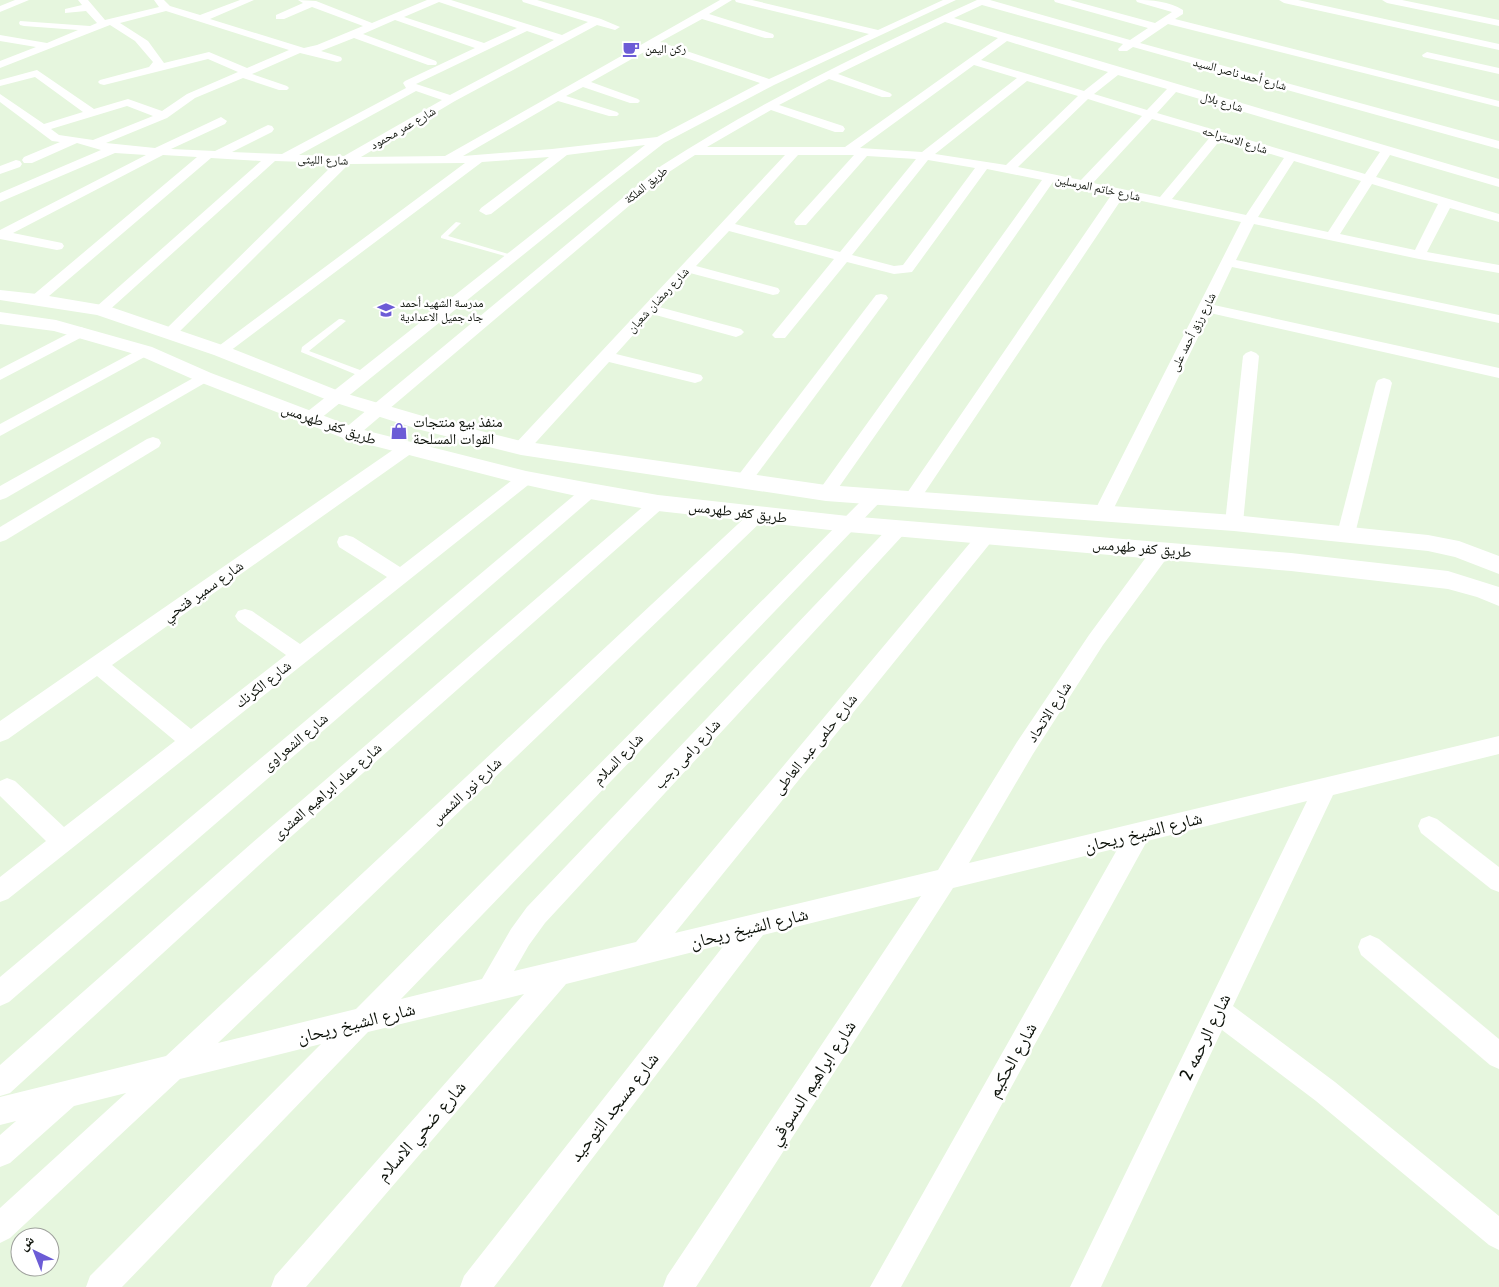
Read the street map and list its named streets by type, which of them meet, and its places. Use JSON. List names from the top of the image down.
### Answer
{
  "streets": {
    "street": [
      "شارع أحمد ناصر السيد",
      "شارع بلال",
      "شارع عمر محمود",
      "شارع الاستراحه",
      "شارع الليثى",
      "طريق الملكة",
      "شارع خاتم المرسلين",
      "شارع رمضان شعبان",
      "شارع رزق أحمد على",
      "طريق كفر طهرمس",
      "شارع سمير فتحي",
      "شارع الكرنك",
      "شارع الاتحاد",
      "شارع الشعراوى",
      "شارع حلمى عبد العاطى",
      "شارع رامى رجب",
      "شارع السلام",
      "شارع عماد ابراهيم العشرى",
      "شارع نور الشمس",
      "شارع الشيخ ريحان",
      "شارع الرحمه 2",
      "شارع الحكيم",
      "شارع ابراهيم الدسوقي",
      "شارع مسجد التوحيد",
      "شارع ضحي الاسلام"
    ]
  },
  "crossings": [
    ["شارع أحمد ناصر السيد", "طريق الملكة"],
    ["شارع بلال", "طريق الملكة"],
    ["شارع عمر محمود", "شارع الليثى"],
    ["شارع عمر محمود", "طريق كفر طهرمس"],
    ["شارع الاستراحه", "شارع رزق أحمد على"],
    ["شارع الليثى", "طريق الملكة"],
    ["طريق الملكة", "شارع خاتم المرسلين"],
    ["طريق الملكة", "طريق كفر طهرمس"],
    ["شارع خاتم المرسلين", "شارع رمضان شعبان"],
    ["شارع خاتم المرسلين", "شارع رزق أحمد على"],
    ["شارع رمضان شعبان", "طريق كفر طهرمس"],
    ["شارع رزق أحمد على", "طريق كفر طهرمس"],
    ["طريق كفر طهرمس", "شارع سمير فتحي"],
    ["طريق كفر طهرمس", "شارع الكرنك"],
    ["طريق كفر طهرمس", "شارع الاتحاد"],
    ["طريق كفر طهرمس", "شارع الشعراوى"],
    ["طريق كفر طهرمس", "شارع حلمى عبد العاطى"],
    ["طريق كفر طهرمس", "شارع رامى رجب"],
    ["طريق كفر طهرمس", "شارع السلام"],
    ["طريق كفر طهرمس", "شارع عماد ابراهيم العشرى"],
    ["طريق كفر طهرمس", "شارع نور الشمس"],
    ["شارع الاتحاد", "شارع الشيخ ريحان"],
    ["شارع الاتحاد", "شارع ابراهيم الدسوقي"],
    ["شارع حلمى عبد العاطى", "شارع الشيخ ريحان"],
    ["شارع رامى رجب", "شارع الشيخ ريحان"],
    ["شارع السلام", "شارع الشيخ ريحان"],
    ["شارع نور الشمس", "شارع الشيخ ريحان"],
    ["شارع الشيخ ريحان", "شارع الرحمه 2"],
    ["شارع الشيخ ريحان", "شارع الحكيم"],
    ["شارع الشيخ ريحان", "شارع ابراهيم الدسوقي"],
    ["شارع الشيخ ريحان", "شارع مسجد التوحيد"],
    ["شارع الشيخ ريحان", "شارع ضحي الاسلام"]
  ],
  "places": {
    "cafe": ["ركن اليمن"],
    "school or university": ["مدرسة الشهيد أحمد جاد جميل الاعدادية"],
    "shop": ["منفذ بيع منتجات القوات المسلحة"]
  },
  "north": "top left"
}
